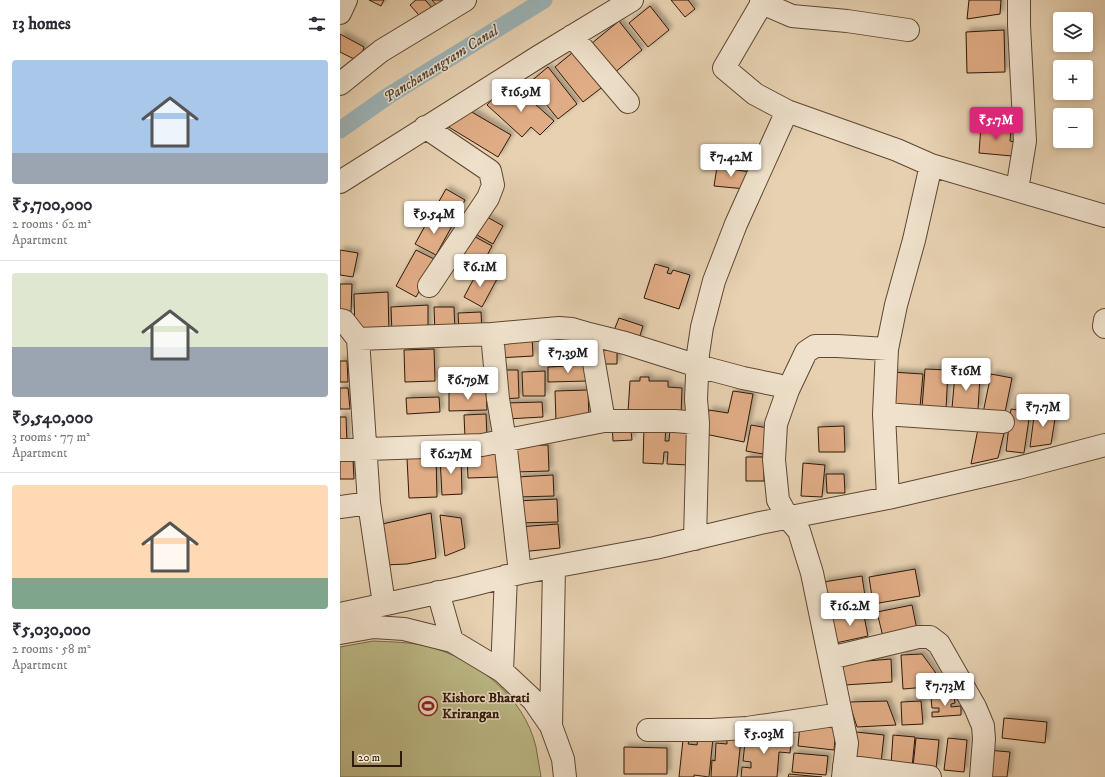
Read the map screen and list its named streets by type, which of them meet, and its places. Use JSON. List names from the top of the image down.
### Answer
{
  "water": ["Panchanangram Canal"],
  "places": {
    "sports": ["Kishore Bharati Krirangan"]
  },
  "scale_bar": "20 m",
  "page": {
    "heading": "13 homes",
    "map_buttons": ["+", "−"],
    "list": [
      {
        "name": "₹5,700,000",
        "note": "2 rooms · 62 m² · Apartment"
      },
      {
        "name": "₹9,540,000",
        "note": "3 rooms · 77 m² · Apartment"
      },
      {
        "name": "₹5,030,000",
        "note": "2 rooms · 58 m² · Apartment"
      }
    ],
    "price": [
      "₹16.9M",
      "₹5.7M",
      "₹7.42M",
      "₹9.54M",
      "₹6.1M",
      "₹7.39M",
      "₹16M",
      "₹6.79M",
      "₹7.7M",
      "₹6.27M",
      "₹16.2M",
      "₹7.73M",
      "₹5.03M"
    ],
    "scale": "20 m"
  }
}
